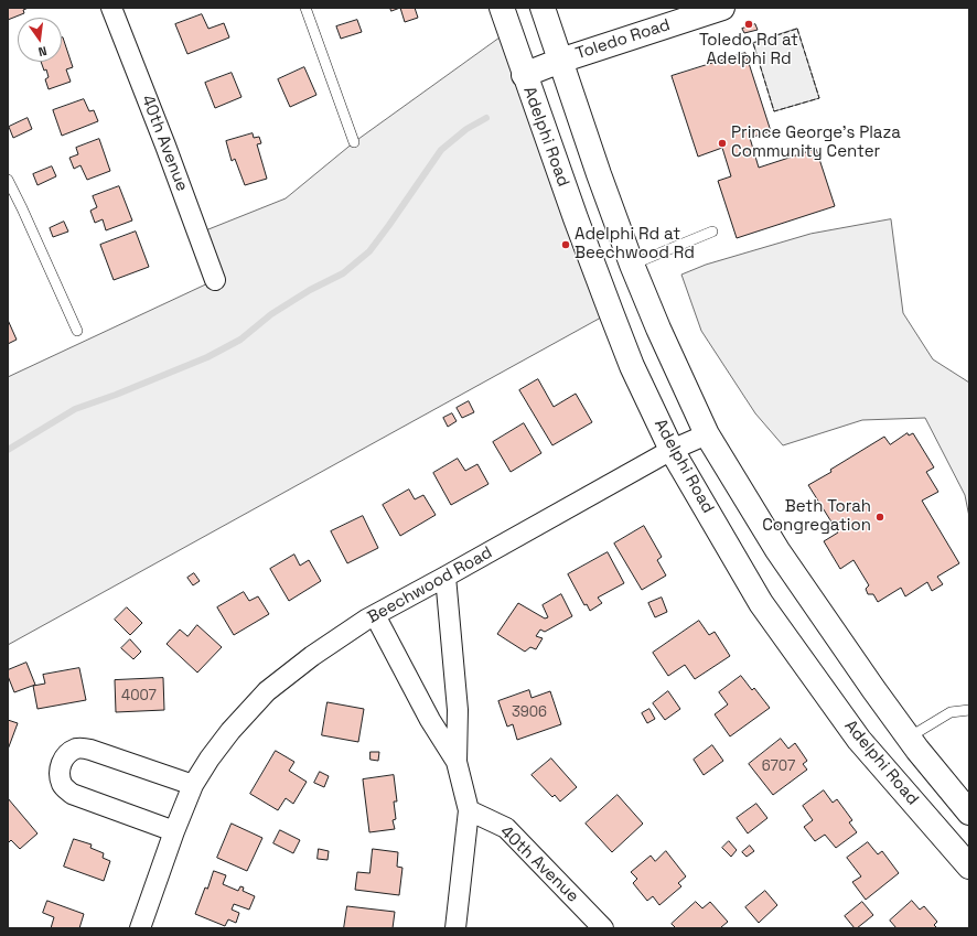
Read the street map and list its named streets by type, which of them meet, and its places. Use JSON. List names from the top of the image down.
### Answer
{
  "streets": {
    "main road": ["Toledo Road", "Adelphi Road"],
    "street": ["40th Avenue", "Beechwood Road"]
  },
  "crossings": [
    ["Toledo Road", "Adelphi Road"],
    ["Adelphi Road", "Beechwood Road"]
  ],
  "places": [
    "Toledo Rd at Adelphi Rd",
    "Prince George's Plaza Community Center",
    "Adelphi Rd at Beechwood Rd",
    "Beth Torah Congregation"
  ],
  "house_numbers": ["4007", "3906", "6707"],
  "north": "bottom"
}
